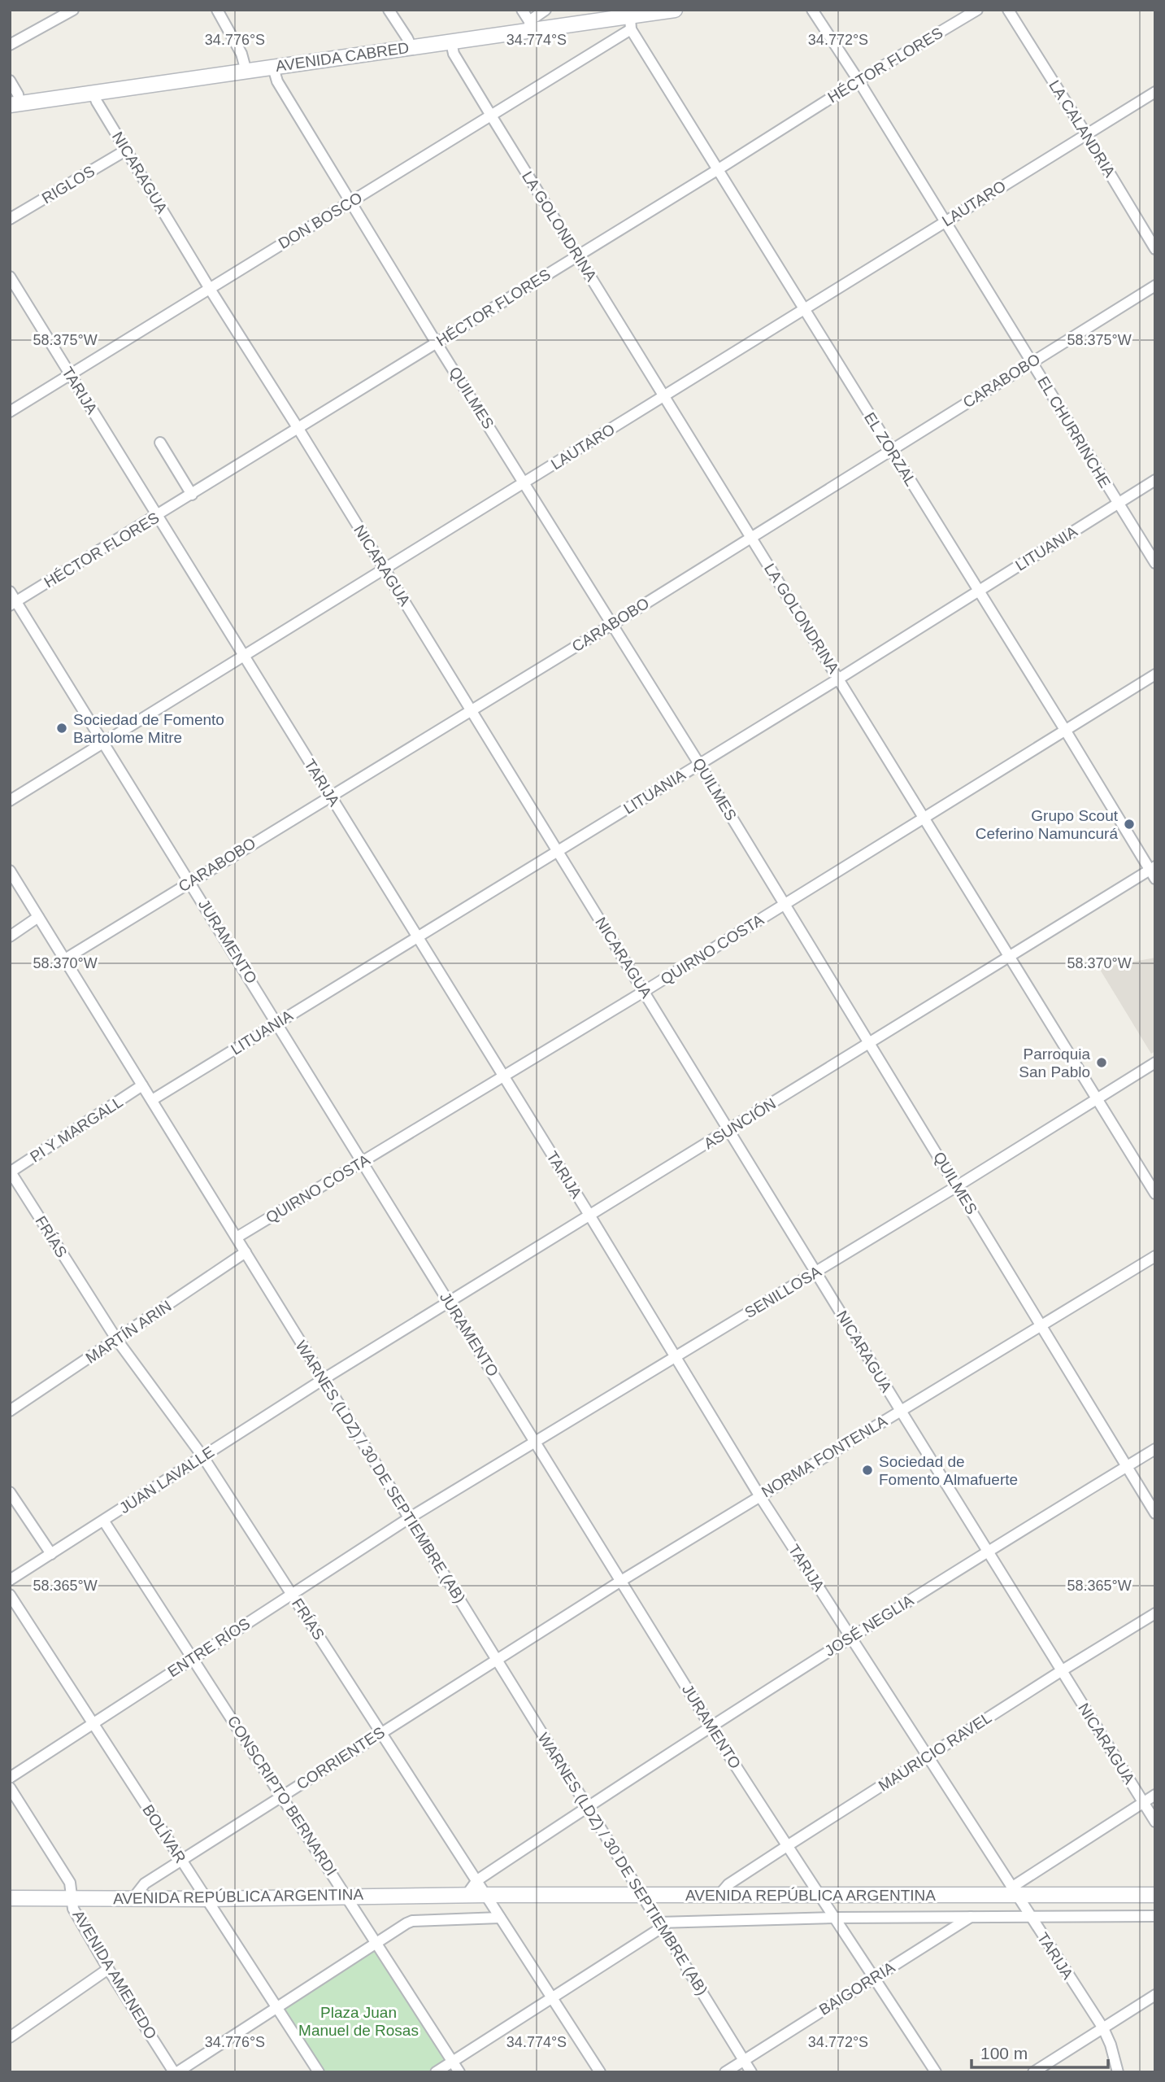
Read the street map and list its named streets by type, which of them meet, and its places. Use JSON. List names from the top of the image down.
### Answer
{
  "streets": {
    "main road": ["AVENIDA CABRED", "AVENIDA REPÚBLICA ARGENTINA"],
    "street": [
      "HÉCTOR FLORES",
      "LA CALANDRIA",
      "NICARAGUA",
      "RIGLOS",
      "LAUTARO",
      "DON BOSCO",
      "LA GOLONDRINA",
      "CARABOBO",
      "TARIJA",
      "QUILMES",
      "EL CHURRINCHE",
      "EL ZORZAL",
      "LITUANIA",
      "JURAMENTO",
      "QUIRNO COSTA",
      "ASUNCIÓN",
      "PI Y MARGALL",
      "FRÍAS",
      "SENILLOSA",
      "MARTÍN ARIN",
      "NORMA FONTENLA",
      "WARNES (LDZ) / 30 DE SEPTIEMBRE (AB)",
      "JUAN LAVALLE",
      "JOSÉ NEGLIA",
      "ENTRE RÍOS",
      "MAURICIO RAVEL",
      "CORRIENTES",
      "CONSCRIPTO BERNARDI",
      "BOLÍVAR",
      "AVENIDA AMENEDO",
      "BAIGORRIA"
    ]
  },
  "crossings": [
    ["AVENIDA CABRED", "NICARAGUA"],
    ["AVENIDA CABRED", "DON BOSCO"],
    ["AVENIDA CABRED", "LA GOLONDRINA"],
    ["AVENIDA CABRED", "QUILMES"],
    ["AVENIDA CABRED", "EL ZORZAL"],
    ["HÉCTOR FLORES", "NICARAGUA"],
    ["HÉCTOR FLORES", "LA GOLONDRINA"],
    ["HÉCTOR FLORES", "TARIJA"],
    ["HÉCTOR FLORES", "QUILMES"],
    ["HÉCTOR FLORES", "EL CHURRINCHE"],
    ["HÉCTOR FLORES", "EL ZORZAL"],
    ["HÉCTOR FLORES", "JURAMENTO"],
    ["LA CALANDRIA", "LAUTARO"],
    ["NICARAGUA", "RIGLOS"],
    ["NICARAGUA", "LAUTARO"],
    ["NICARAGUA", "DON BOSCO"],
    ["NICARAGUA", "CARABOBO"],
    ["NICARAGUA", "LITUANIA"],
    ["NICARAGUA", "QUIRNO COSTA"],
    ["NICARAGUA", "ASUNCIÓN"],
    ["NICARAGUA", "SENILLOSA"],
    ["NICARAGUA", "NORMA FONTENLA"],
    ["NICARAGUA", "JOSÉ NEGLIA"],
    ["NICARAGUA", "MAURICIO RAVEL"],
    ["LAUTARO", "LA GOLONDRINA"],
    ["LAUTARO", "TARIJA"],
    ["LAUTARO", "QUILMES"],
    ["LAUTARO", "EL CHURRINCHE"],
    ["LAUTARO", "EL ZORZAL"],
    ["LAUTARO", "JURAMENTO"],
    ["DON BOSCO", "LA GOLONDRINA"],
    ["DON BOSCO", "TARIJA"],
    ["DON BOSCO", "QUILMES"],
    ["DON BOSCO", "EL ZORZAL"],
    ["LA GOLONDRINA", "CARABOBO"],
    ["LA GOLONDRINA", "LITUANIA"],
    ["LA GOLONDRINA", "QUIRNO COSTA"],
    ["LA GOLONDRINA", "ASUNCIÓN"],
    ["LA GOLONDRINA", "SENILLOSA"],
    ["CARABOBO", "TARIJA"],
    ["CARABOBO", "QUILMES"],
    ["CARABOBO", "EL CHURRINCHE"],
    ["CARABOBO", "EL ZORZAL"],
    ["CARABOBO", "JURAMENTO"],
    ["CARABOBO", "WARNES (LDZ) / 30 DE SEPTIEMBRE (AB)"],
    ["TARIJA", "LITUANIA"],
    ["TARIJA", "QUIRNO COSTA"],
    ["TARIJA", "ASUNCIÓN"],
    ["TARIJA", "SENILLOSA"],
    ["TARIJA", "NORMA FONTENLA"],
    ["TARIJA", "JOSÉ NEGLIA"],
    ["TARIJA", "MAURICIO RAVEL"],
    ["TARIJA", "AVENIDA REPÚBLICA ARGENTINA"],
    ["QUILMES", "LITUANIA"],
    ["QUILMES", "QUIRNO COSTA"],
    ["QUILMES", "ASUNCIÓN"],
    ["QUILMES", "SENILLOSA"],
    ["QUILMES", "NORMA FONTENLA"],
    ["QUILMES", "JOSÉ NEGLIA"],
    ["EL CHURRINCHE", "LITUANIA"],
    ["EL ZORZAL", "LITUANIA"],
    ["EL ZORZAL", "QUIRNO COSTA"],
    ["EL ZORZAL", "ASUNCIÓN"],
    ["LITUANIA", "JURAMENTO"],
    ["LITUANIA", "WARNES (LDZ) / 30 DE SEPTIEMBRE (AB)"],
    ["JURAMENTO", "QUIRNO COSTA"],
    ["JURAMENTO", "ASUNCIÓN"],
    ["JURAMENTO", "SENILLOSA"],
    ["JURAMENTO", "NORMA FONTENLA"],
    ["JURAMENTO", "JOSÉ NEGLIA"],
    ["JURAMENTO", "MAURICIO RAVEL"],
    ["JURAMENTO", "AVENIDA REPÚBLICA ARGENTINA"],
    ["JURAMENTO", "BAIGORRIA"],
    ["QUIRNO COSTA", "WARNES (LDZ) / 30 DE SEPTIEMBRE (AB)"],
    ["ASUNCIÓN", "WARNES (LDZ) / 30 DE SEPTIEMBRE (AB)"],
    ["ASUNCIÓN", "JUAN LAVALLE"],
    ["PI Y MARGALL", "FRÍAS"],
    ["PI Y MARGALL", "WARNES (LDZ) / 30 DE SEPTIEMBRE (AB)"],
    ["FRÍAS", "MARTÍN ARIN"],
    ["FRÍAS", "JUAN LAVALLE"],
    ["FRÍAS", "JOSÉ NEGLIA"],
    ["FRÍAS", "ENTRE RÍOS"],
    ["FRÍAS", "CORRIENTES"],
    ["FRÍAS", "AVENIDA REPÚBLICA ARGENTINA"],
    ["SENILLOSA", "WARNES (LDZ) / 30 DE SEPTIEMBRE (AB)"],
    ["SENILLOSA", "ENTRE RÍOS"],
    ["MARTÍN ARIN", "WARNES (LDZ) / 30 DE SEPTIEMBRE (AB)"],
    ["NORMA FONTENLA", "WARNES (LDZ) / 30 DE SEPTIEMBRE (AB)"],
    ["NORMA FONTENLA", "CORRIENTES"],
    ["WARNES (LDZ) / 30 DE SEPTIEMBRE (AB)", "JUAN LAVALLE"],
    ["WARNES (LDZ) / 30 DE SEPTIEMBRE (AB)", "JOSÉ NEGLIA"],
    ["WARNES (LDZ) / 30 DE SEPTIEMBRE (AB)", "ENTRE RÍOS"],
    ["WARNES (LDZ) / 30 DE SEPTIEMBRE (AB)", "CORRIENTES"],
    ["WARNES (LDZ) / 30 DE SEPTIEMBRE (AB)", "AVENIDA REPÚBLICA ARGENTINA"],
    ["WARNES (LDZ) / 30 DE SEPTIEMBRE (AB)", "BAIGORRIA"],
    ["JUAN LAVALLE", "CONSCRIPTO BERNARDI"],
    ["ENTRE RÍOS", "CONSCRIPTO BERNARDI"],
    ["ENTRE RÍOS", "BOLÍVAR"],
    ["MAURICIO RAVEL", "AVENIDA REPÚBLICA ARGENTINA"],
    ["CORRIENTES", "CONSCRIPTO BERNARDI"],
    ["CORRIENTES", "BOLÍVAR"],
    ["CORRIENTES", "AVENIDA REPÚBLICA ARGENTINA"],
    ["CONSCRIPTO BERNARDI", "AVENIDA REPÚBLICA ARGENTINA"],
    ["BOLÍVAR", "AVENIDA REPÚBLICA ARGENTINA"],
    ["AVENIDA REPÚBLICA ARGENTINA", "AVENIDA AMENEDO"],
    ["AVENIDA REPÚBLICA ARGENTINA", "BAIGORRIA"]
  ],
  "parks": ["Plaza Juan Manuel de Rosas"],
  "places": [
    "Sociedad de Fomento Bartolome Mitre",
    "Grupo Scout Ceferino Namuncurá",
    "Parroquia San Pablo",
    "Sociedad de Fomento Almafuerte"
  ],
  "scale_bar": "100 m",
  "coordinates": [
    "34.776°S",
    "34.774°S",
    "34.772°S",
    "58.375°W",
    "58.370°W",
    "58.365°W"
  ]
}
